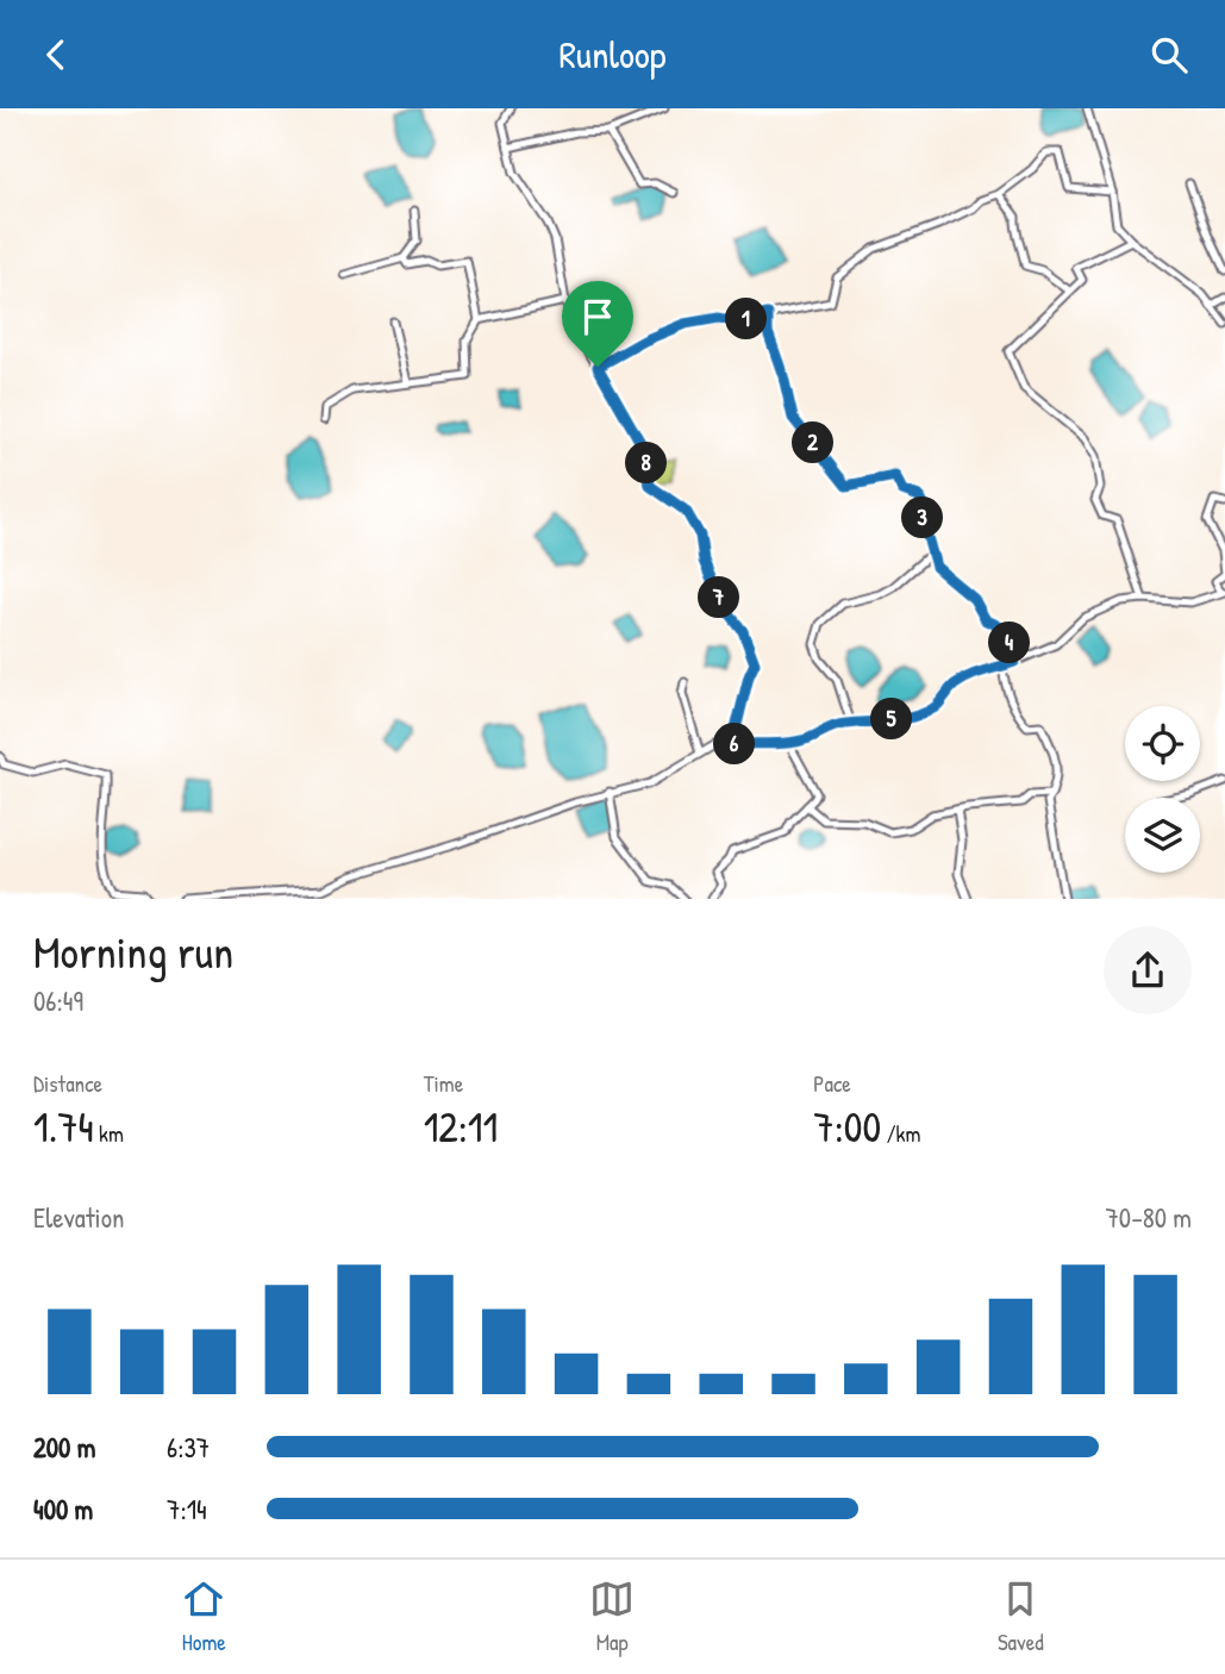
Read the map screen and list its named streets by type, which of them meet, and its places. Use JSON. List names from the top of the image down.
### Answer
{
  "page": {
    "header": "Runloop",
    "pins": [
      "1",
      "2",
      "8",
      "3",
      "7",
      "4",
      "5",
      "6"
    ],
    "heading": ["Morning run", "06:49"],
    "stats": [
      ["Distance", "1.74 km"],
      ["Time", "12:11"],
      ["Pace", "7:00 /km"]
    ],
    "chart": ["Elevation", "70–80 m"],
    "list": [
      {
        "name": "200 m",
        "note": "6:37"
      },
      {
        "name": "400 m",
        "note": "7:14"
      }
    ],
    "tabs": ["Home", "Map", "Saved"]
  }
}
